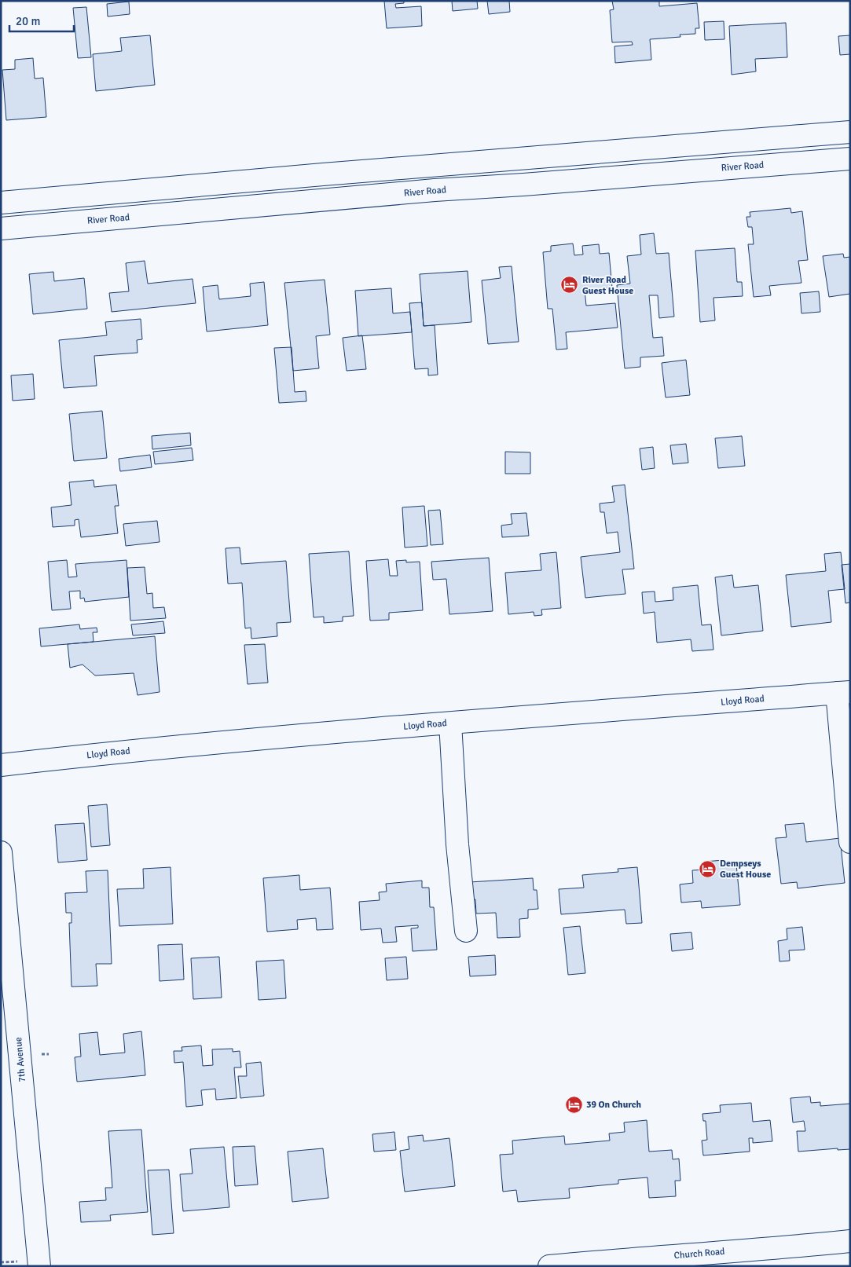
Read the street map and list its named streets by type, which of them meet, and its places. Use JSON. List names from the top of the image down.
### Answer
{
  "streets": {
    "main road": [
      "River Road",
      "Lloyd Road",
      "7th Avenue",
      "Church Road"
    ]
  },
  "places": {
    "hotel": ["River Road Guest House", "Dempseys Guest House", "39 On Church"]
  },
  "scale_bar": "20 m"
}
